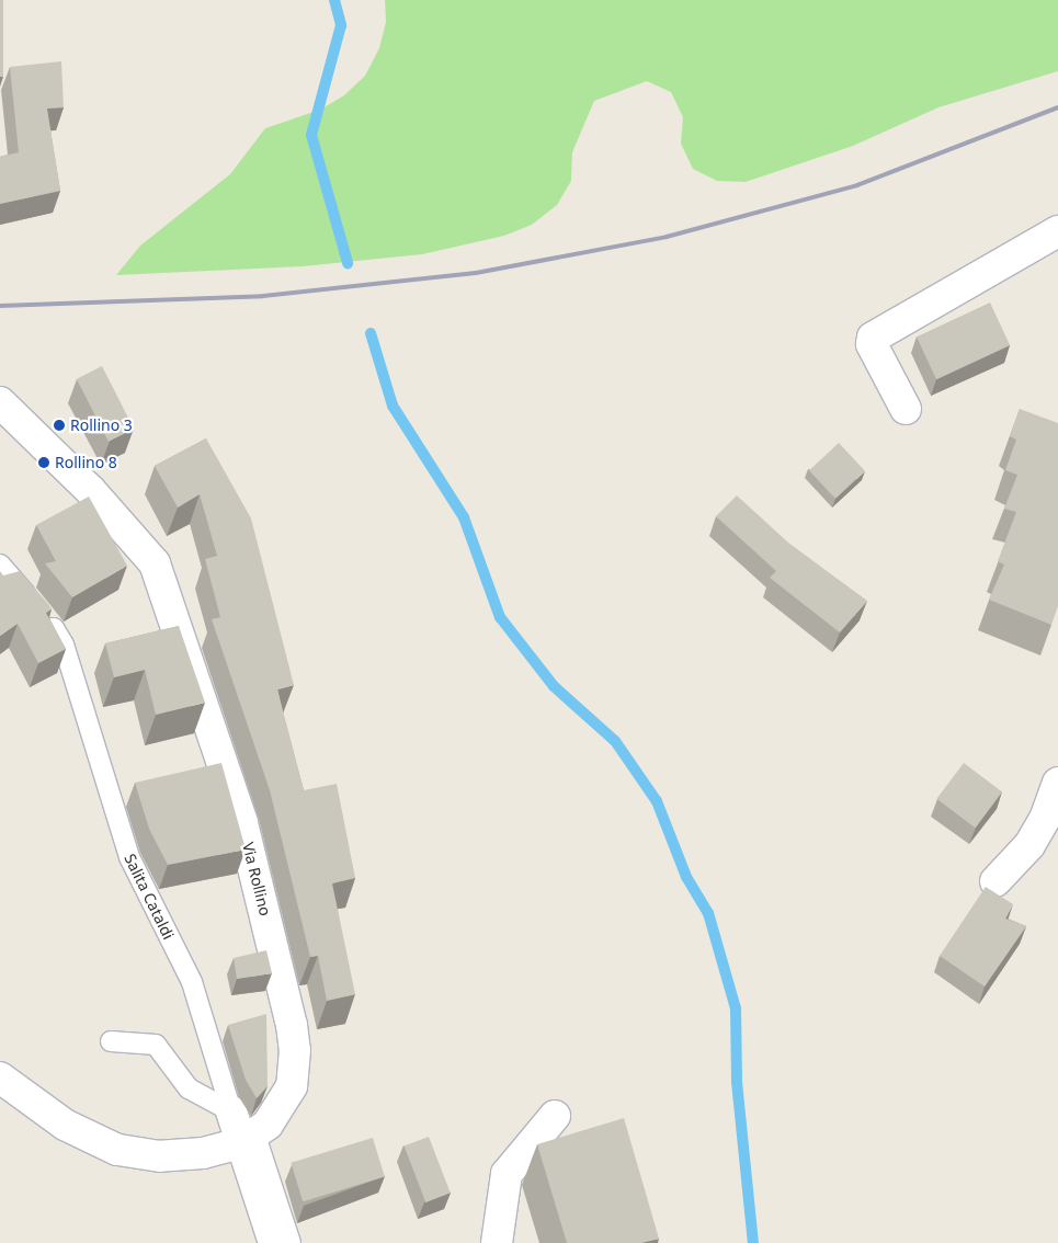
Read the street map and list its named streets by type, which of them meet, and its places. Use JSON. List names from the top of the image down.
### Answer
{
  "streets": {
    "street": ["Via Rollino", "Salita Cataldi"]
  },
  "crossings": [
    ["Via Rollino", "Salita Cataldi"]
  ],
  "places": ["Rollino 3", "Rollino 8"]
}
